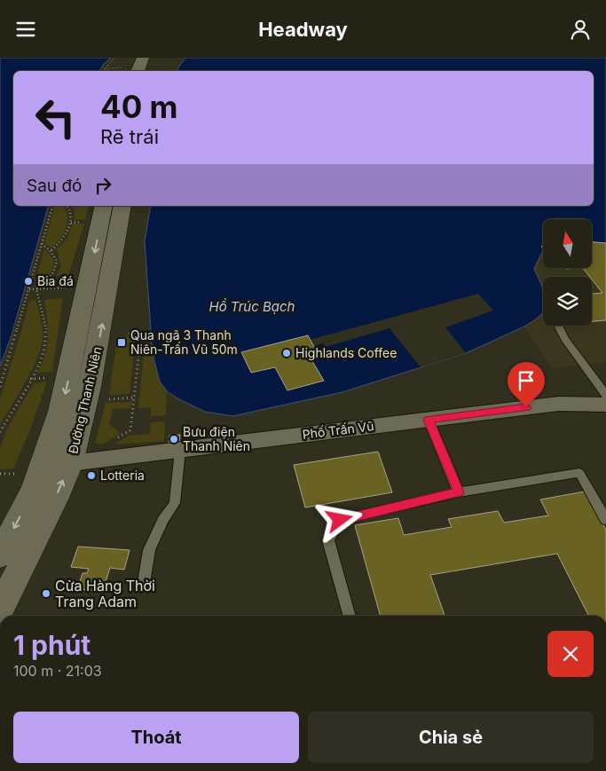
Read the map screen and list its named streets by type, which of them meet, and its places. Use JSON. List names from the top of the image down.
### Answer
{
  "streets": {
    "main road": ["Đường Thanh Niên"],
    "street": ["Phố Trấn Vũ"]
  },
  "crossings": [
    ["Đường Thanh Niên", "Phố Trấn Vũ"]
  ],
  "water": ["Hồ Trúc Bạch"],
  "places": {
    "other": [
      "Bia đá",
      "Highlands Coffee",
      "Bưu điện Thanh Niên",
      "Lotteria",
      "Cửa Hàng Thời Trang Adam"
    ],
    "transit": ["Qua ngã 3 Thanh Niên-Trấn Vũ 50m"]
  },
  "north": "top",
  "page": {
    "header": "Headway",
    "turn": ["40 m", "Rẽ trái"],
    "then": "Sau đó",
    "heading": ["1 phút", "100 m · 21:03"],
    "buttons": ["Thoát", "Chia sẻ"]
  }
}
